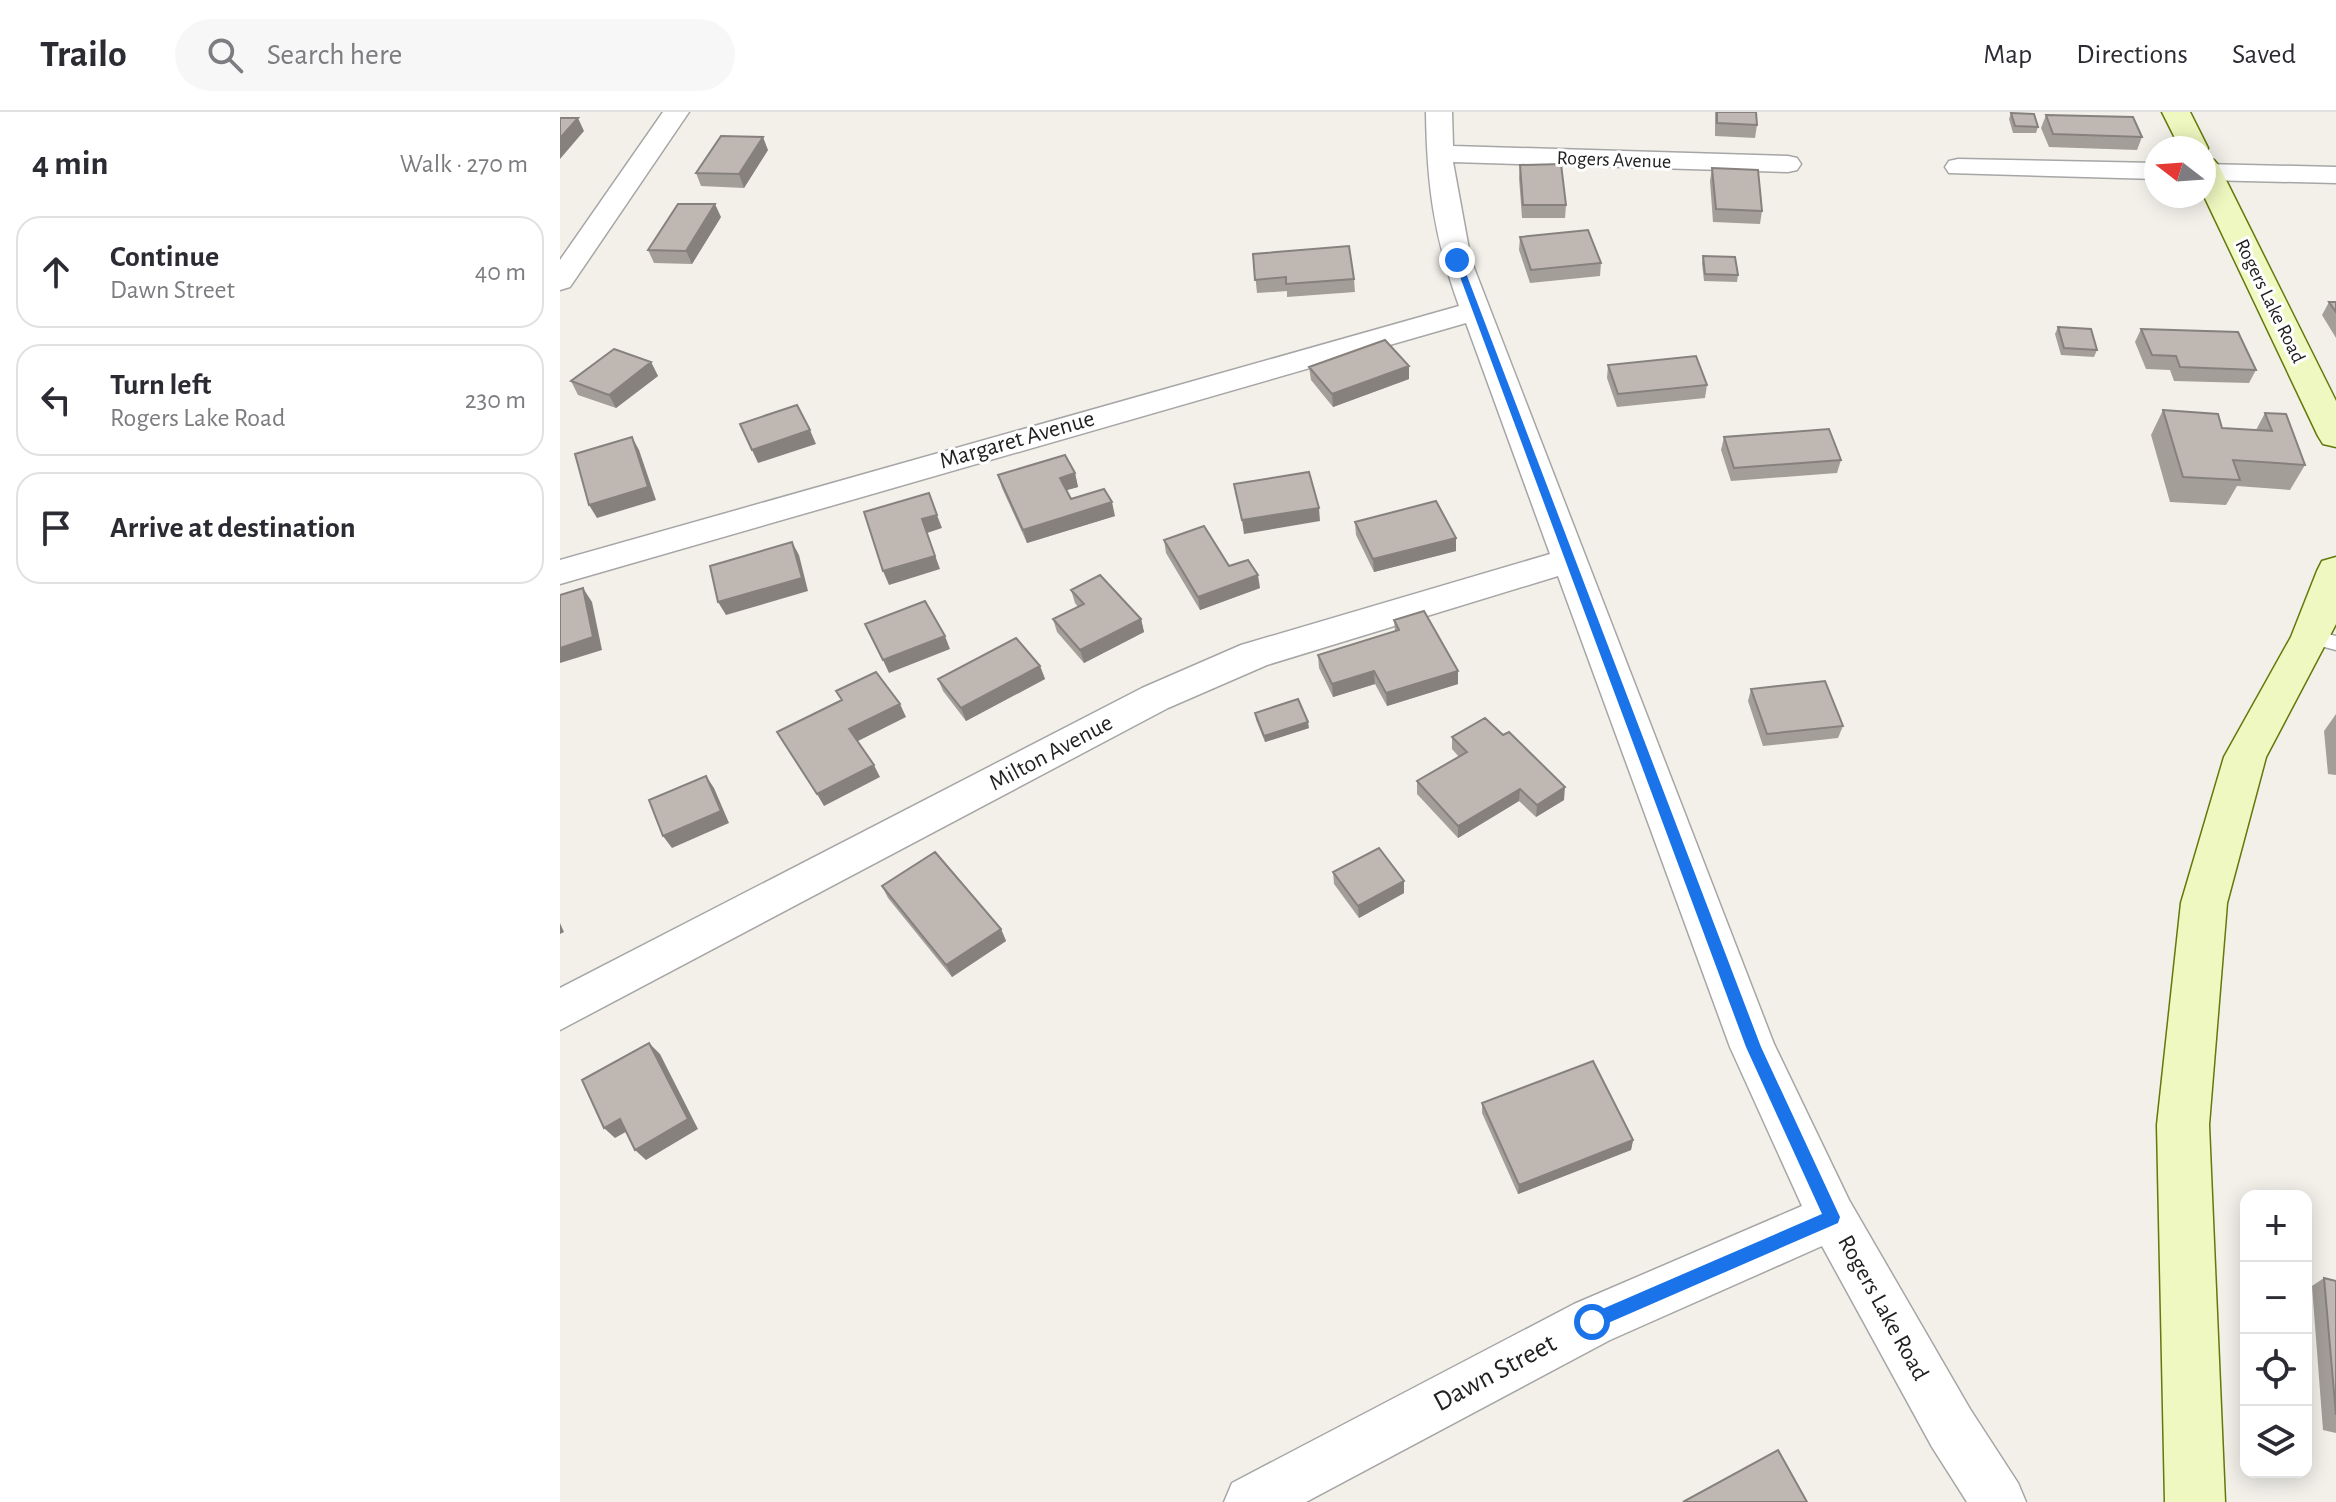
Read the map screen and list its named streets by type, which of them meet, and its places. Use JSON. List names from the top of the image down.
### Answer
{
  "streets": {
    "main road": ["Rogers Lake Road"],
    "street": [
      "Rogers Avenue",
      "Margaret Avenue",
      "Milton Avenue",
      "Dawn Street"
    ]
  },
  "crossings": [
    ["Rogers Avenue", "Rogers Lake Road"],
    ["Rogers Lake Road", "Margaret Avenue"],
    ["Rogers Lake Road", "Milton Avenue"],
    ["Rogers Lake Road", "Dawn Street"]
  ],
  "north": "left",
  "page": {
    "header": "Trailo",
    "search": "Search here",
    "nav": ["Map", "Directions", "Saved"],
    "heading": ["4 min", "Walk · 270 m"],
    "list": [
      ["Continue", "Dawn Street", "40 m"],
      ["Turn left", "Rogers Lake Road", "230 m"],
      "Arrive at destination"
    ],
    "map_buttons": ["+", "−"]
  }
}
